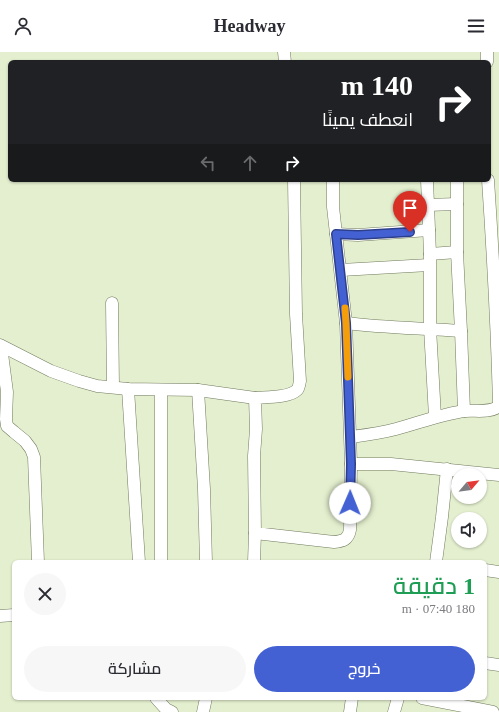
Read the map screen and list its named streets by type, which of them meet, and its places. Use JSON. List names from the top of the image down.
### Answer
{
  "north": "top right",
  "page": {
    "header": "Headway",
    "turn": ["140 m", "انعطف يمينًا"],
    "heading": ["1 دقيقة", "180 m · 07:40"],
    "buttons": ["خروج", "مشاركة"]
  }
}
